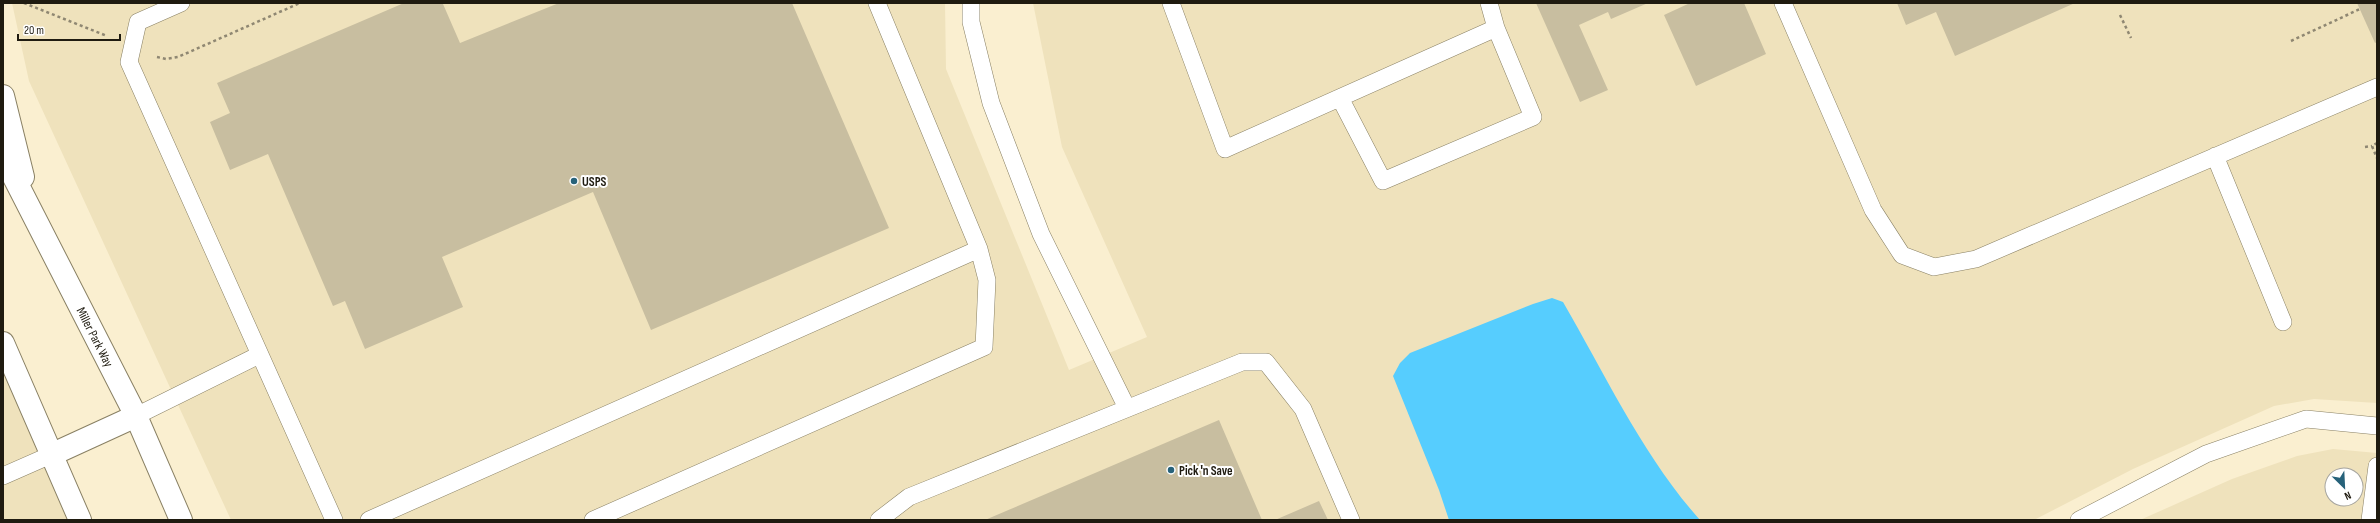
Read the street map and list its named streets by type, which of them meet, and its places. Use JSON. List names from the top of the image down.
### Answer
{
  "streets": {
    "main road": ["Miller Park Way"]
  },
  "places": ["USPS", "Pick 'n Save"],
  "scale_bar": "20 m",
  "north": "bottom right"
}
